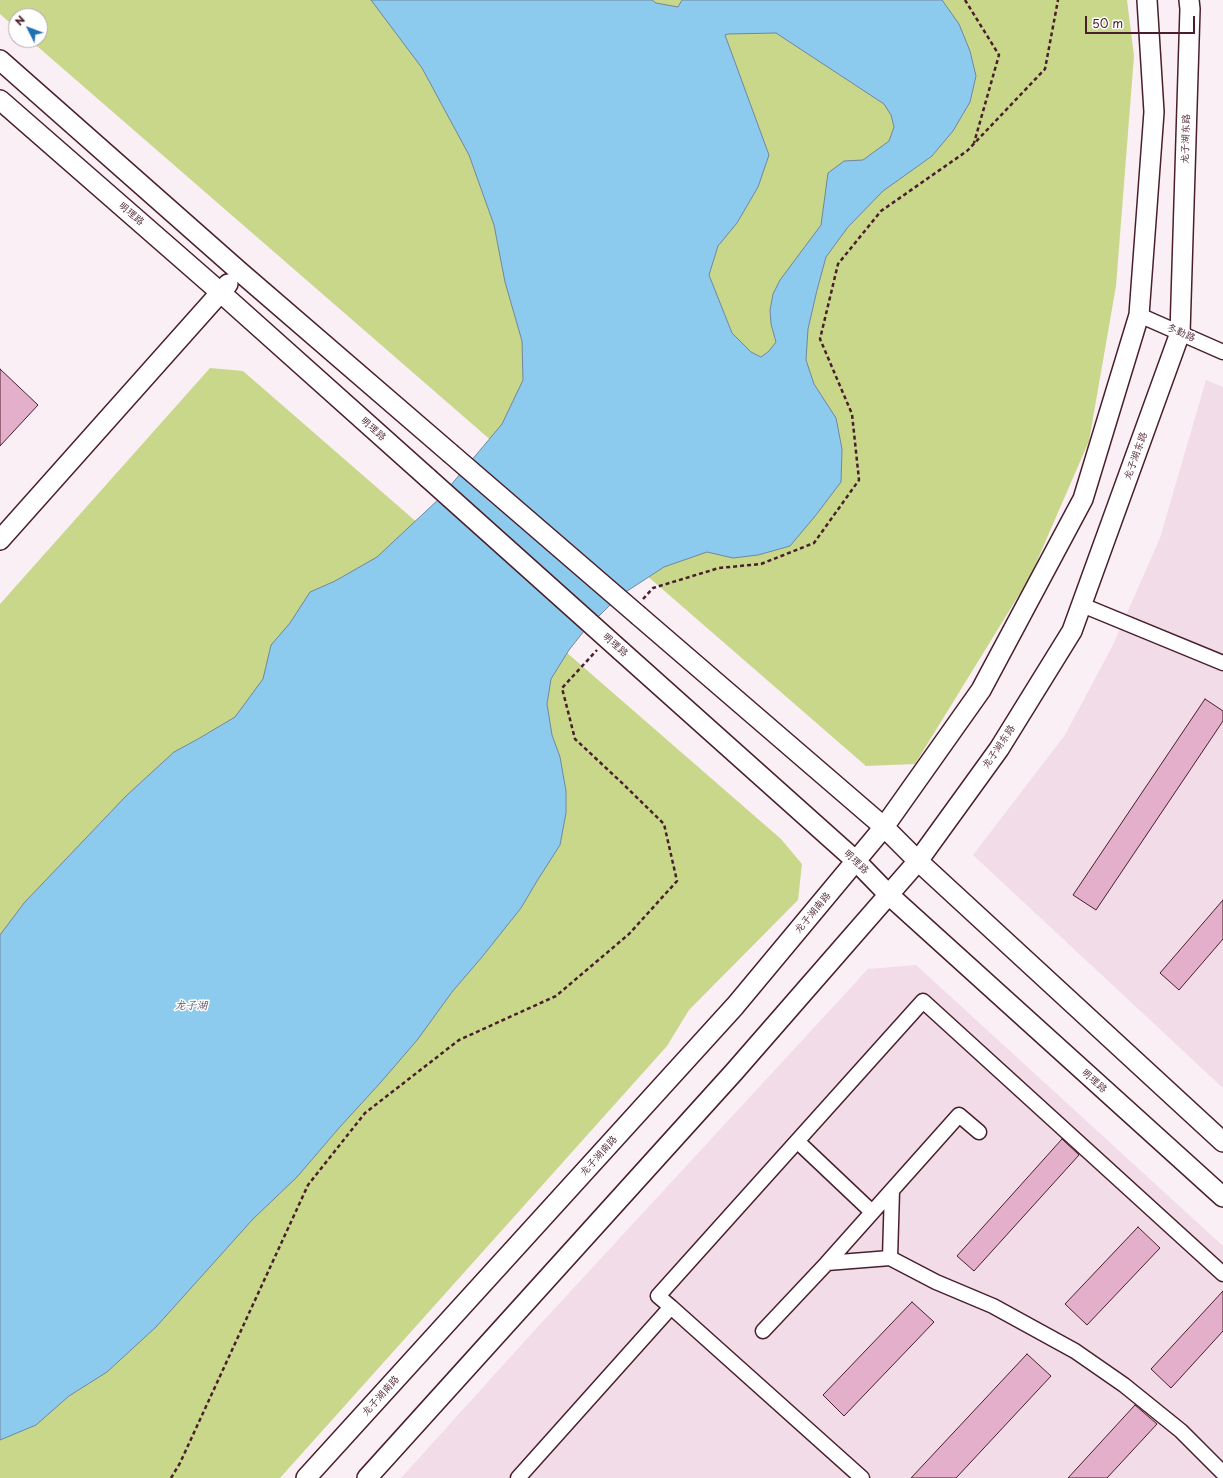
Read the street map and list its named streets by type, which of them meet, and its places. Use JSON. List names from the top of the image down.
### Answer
{
  "streets": {
    "street": [
      "龙子湖东路",
      "明理路",
      "冬勤路",
      "龙子湖南路"
    ]
  },
  "crossings": [
    ["龙子湖东路", "冬勤路"],
    ["明理路", "龙子湖南路"]
  ],
  "water": ["龙子湖"],
  "scale_bar": "50 m",
  "north": "top left"
}
